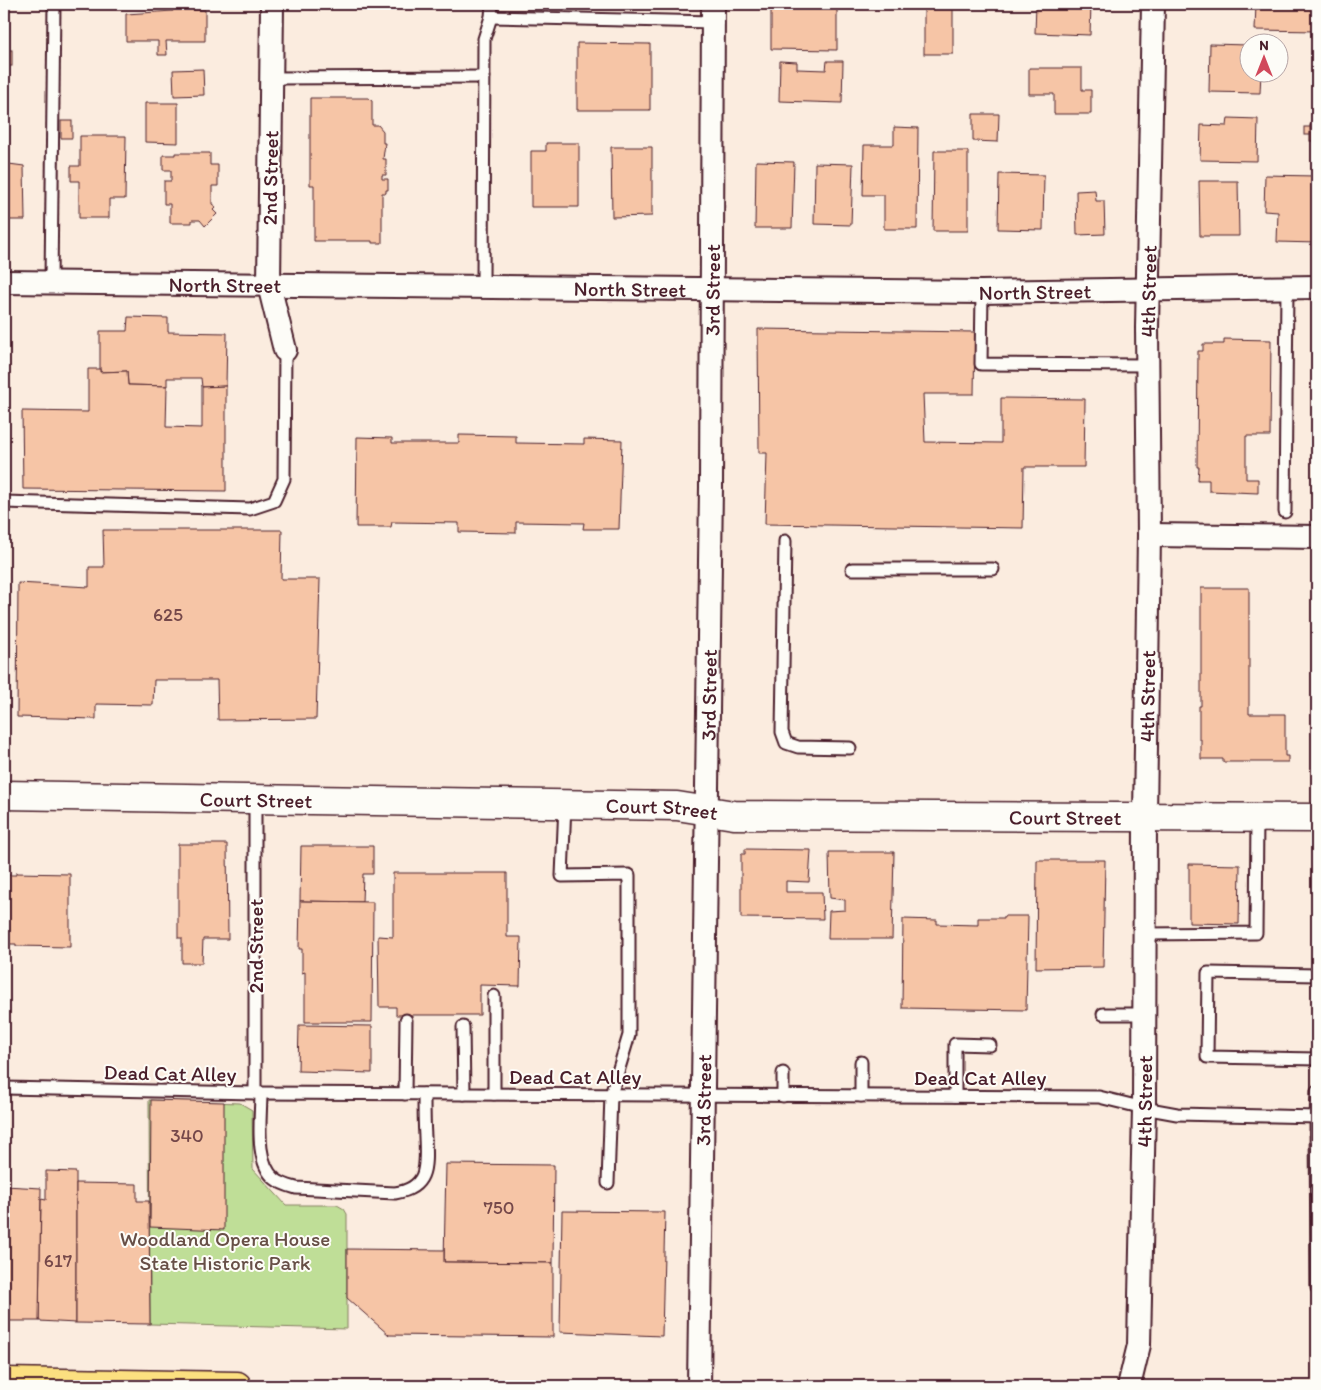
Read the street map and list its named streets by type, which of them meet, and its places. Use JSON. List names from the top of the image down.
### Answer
{
  "streets": {
    "street": [
      "2nd Street",
      "North Street",
      "3rd Street",
      "4th Street",
      "Court Street"
    ],
    "lane": ["Dead Cat Alley"]
  },
  "crossings": [
    ["2nd Street", "North Street"],
    ["2nd Street", "Court Street"],
    ["2nd Street", "Dead Cat Alley"],
    ["North Street", "3rd Street"],
    ["North Street", "4th Street"],
    ["3rd Street", "Court Street"],
    ["3rd Street", "Dead Cat Alley"],
    ["4th Street", "Court Street"],
    ["4th Street", "Dead Cat Alley"]
  ],
  "parks": ["Woodland Opera House State Historic Park"],
  "house_numbers": [
    "625",
    "340",
    "750",
    "617"
  ],
  "north": "top"
}
